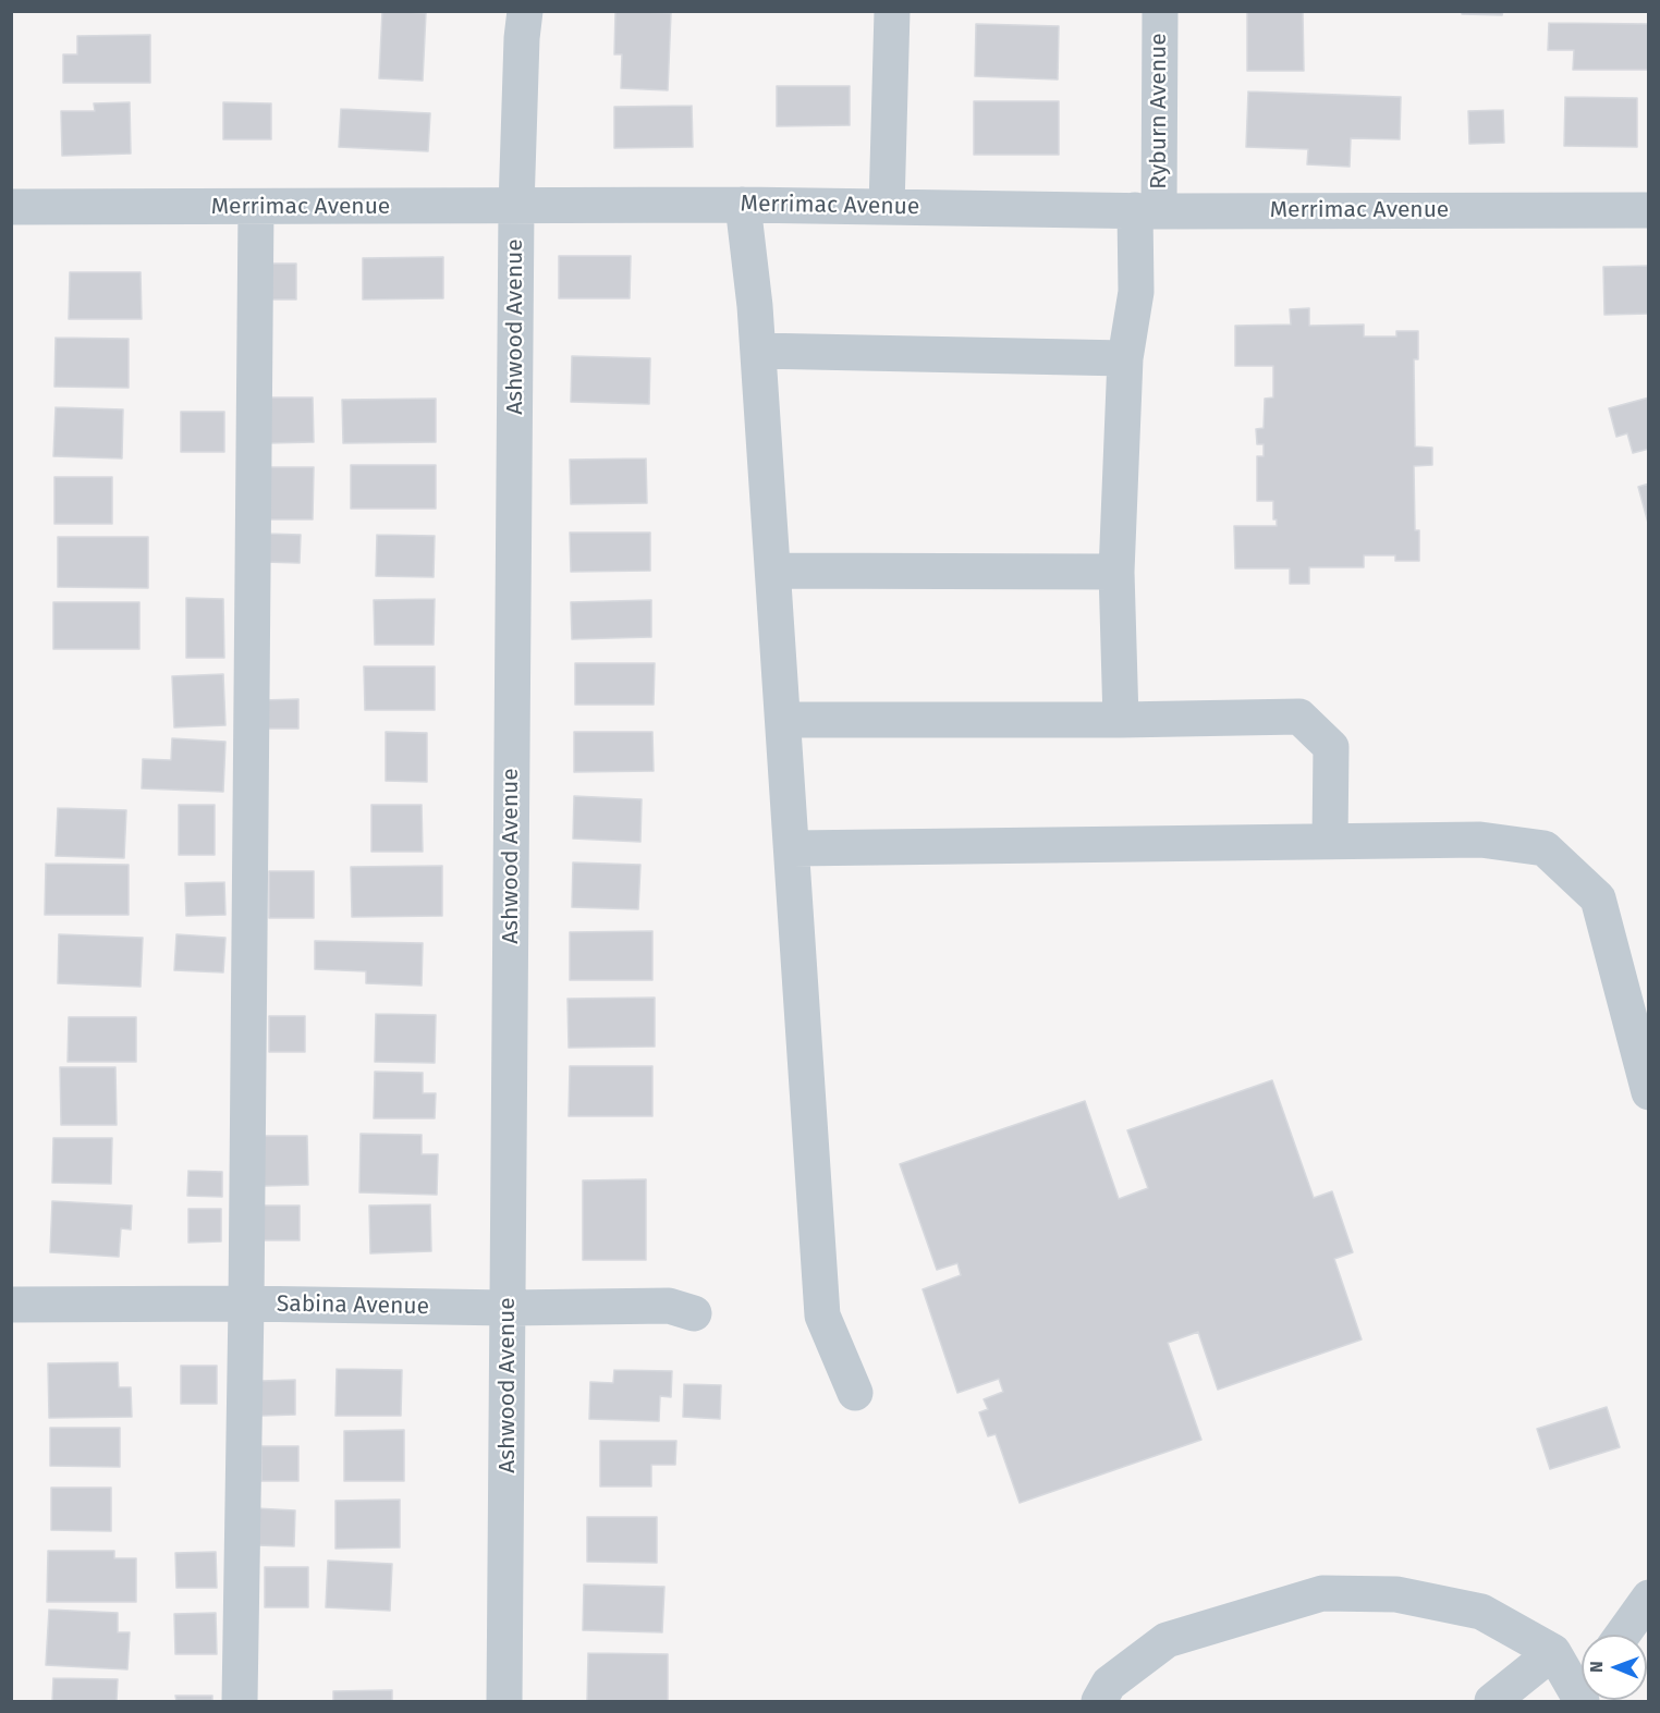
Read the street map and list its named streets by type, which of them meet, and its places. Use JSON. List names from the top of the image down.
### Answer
{
  "streets": {
    "street": [
      "Ryburn Avenue",
      "Merrimac Avenue",
      "Ashwood Avenue",
      "Sabina Avenue"
    ]
  },
  "crossings": [
    ["Ryburn Avenue", "Merrimac Avenue"],
    ["Merrimac Avenue", "Ashwood Avenue"],
    ["Ashwood Avenue", "Sabina Avenue"]
  ],
  "north": "left"
}
